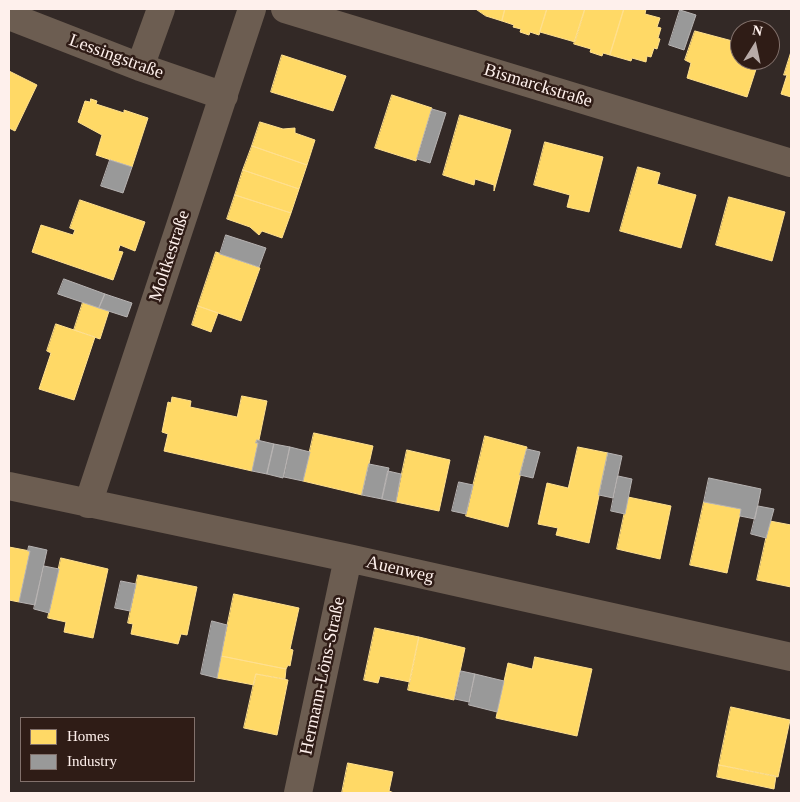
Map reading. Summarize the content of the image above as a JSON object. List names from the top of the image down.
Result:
{
  "streets": {
    "street": [
      "Lessingstraße",
      "Bismarckstraße",
      "Moltkestraße",
      "Auenweg",
      "Hermann-Löns-Straße"
    ]
  },
  "crossings": [
    ["Lessingstraße", "Moltkestraße"],
    ["Moltkestraße", "Auenweg"],
    ["Auenweg", "Hermann-Löns-Straße"]
  ],
  "legend": ["Homes", "Industry"],
  "north": "top"
}
